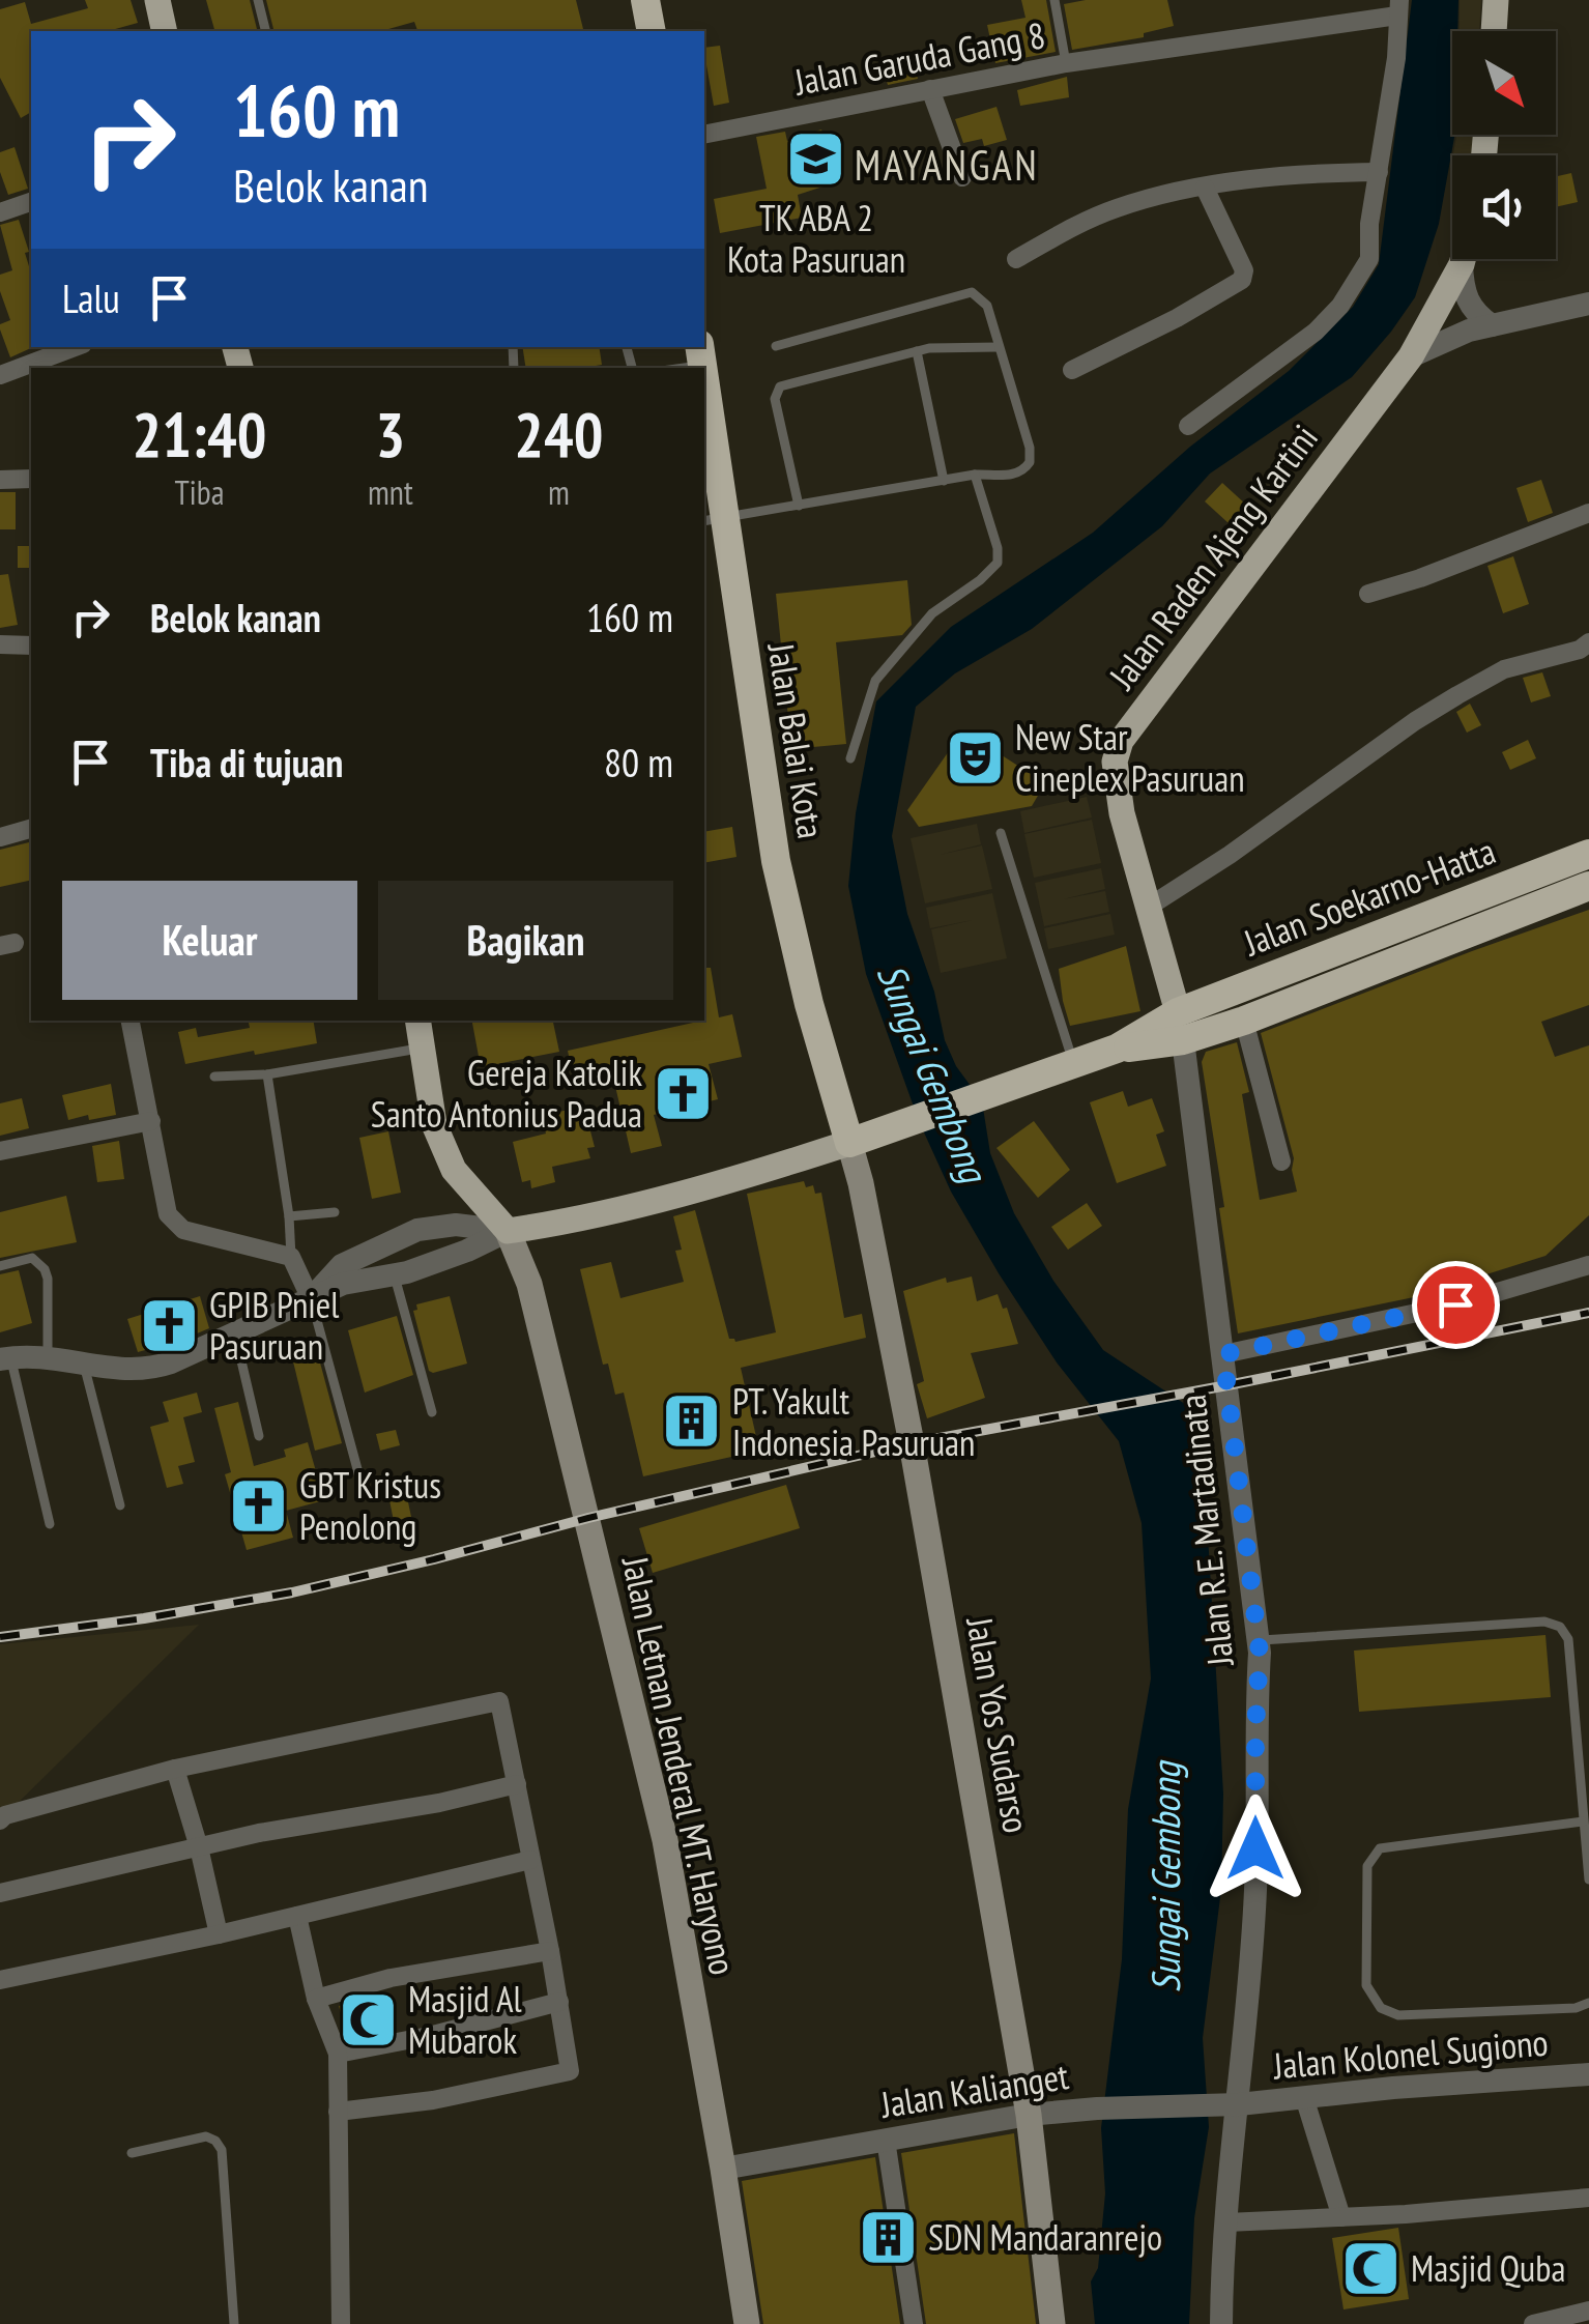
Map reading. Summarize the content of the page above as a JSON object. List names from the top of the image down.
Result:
{
  "streets": {
    "highway": ["Jalan Balai Kota", "Jalan Soekarno-Hatta"],
    "main road": ["Jalan Raden Ajeng Kartini", "Jalan Yos Sudarso", "Jalan Letnan Jenderal MT. Haryono"],
    "street": [
      "Jalan Garuda Gang 8",
      "Jalan R.E. Martadinata",
      "Jalan Kolonel Sugiono",
      "Jalan Kalianget"
    ]
  },
  "crossings": [
    ["Jalan Raden Ajeng Kartini", "Jalan Soekarno-Hatta"],
    ["Jalan Raden Ajeng Kartini", "Jalan R.E. Martadinata"],
    ["Jalan Balai Kota", "Jalan Yos Sudarso"],
    ["Jalan Soekarno-Hatta", "Jalan R.E. Martadinata"],
    ["Jalan R.E. Martadinata", "Jalan Kolonel Sugiono"],
    ["Jalan R.E. Martadinata", "Jalan Kalianget"],
    ["Jalan Yos Sudarso", "Jalan Kalianget"],
    ["Jalan Letnan Jenderal MT. Haryono", "Jalan Kalianget"],
    ["Jalan Kolonel Sugiono", "Jalan Kalianget"]
  ],
  "districts": ["MAYANGAN"],
  "water": ["Sungai Gembong"],
  "places": {
    "school or university": ["TK ABA 2 Kota Pasuruan"],
    "theatre": ["New Star Cineplex Pasuruan"],
    "church": ["Gereja Katolik Santo Antonius Padua", "GPIB Pniel Pasuruan", "GBT Kristus Penolong"],
    "building": ["PT. Yakult Indonesia Pasuruan", "SDN Mandaranrejo"],
    "mosque": ["Masjid Al Mubarok", "Masjid Quba"]
  },
  "north": "bottom right",
  "page": {
    "turn": ["160 m", "Belok kanan"],
    "then": "Lalu",
    "eta": [
      "21:40",
      "Tiba",
      "3",
      "mnt",
      "240",
      "m"
    ],
    "list": [
      {
        "name": "Belok kanan",
        "value": "160 m"
      },
      {
        "name": "Tiba di tujuan",
        "value": "80 m"
      }
    ],
    "buttons": ["Keluar", "Bagikan"]
  }
}
